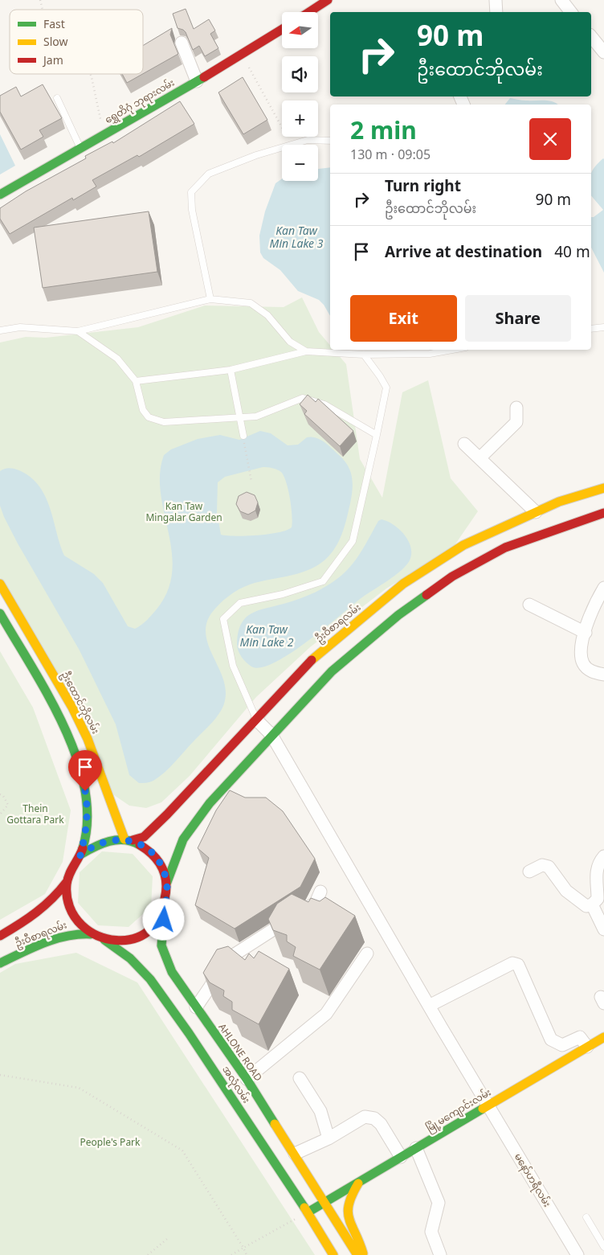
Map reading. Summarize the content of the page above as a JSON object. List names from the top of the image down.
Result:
{
  "streets": {
    "main road": [
      "ရွှေတိဂုံ ဘုရားလမ်း",
      "ဦးဝီစာရလမ်း",
      "ဦးထောင်ဘိုလမ်း",
      "AHLONE ROAD",
      "အလုံလမ်း",
      "မြို့မကျောင်းလမ်း"
    ],
    "street": ["မနော်ဟရီလမ်း"]
  },
  "crossings": [
    ["ဦးဝီစာရလမ်း", "ဦးထောင်ဘိုလမ်း"],
    ["ဦးဝီစာရလမ်း", "AHLONE ROAD"],
    ["ဦးဝီစာရလမ်း", "အလုံလမ်း"],
    ["ဦးဝီစာရလမ်း", "မနော်ဟရီလမ်း"],
    ["ဦးထောင်ဘိုလမ်း", "AHLONE ROAD"],
    ["ဦးထောင်ဘိုလမ်း", "အလုံလမ်း"],
    ["AHLONE ROAD", "အလုံလမ်း"],
    ["AHLONE ROAD", "မြို့မကျောင်းလမ်း"],
    ["အလုံလမ်း", "မြို့မကျောင်းလမ်း"],
    ["မြို့မကျောင်းလမ်း", "မနော်ဟရီလမ်း"]
  ],
  "water": ["Kan Taw Min Lake 3", "Kan Taw Min Lake 2"],
  "parks": ["Kan Taw Mingalar Garden", "Thein Gottara Park", "People's Park"],
  "legend": ["Fast", "Slow", "Jam"],
  "north": "left",
  "page": {
    "map_buttons": ["+", "−"],
    "turn": ["90 m", "ဦးထောင်ဘိုလမ်း"],
    "heading": ["2 min", "130 m · 09:05"],
    "list": [
      {
        "name": "Turn right",
        "note": "ဦးထောင်ဘိုလမ်း",
        "value": "90 m"
      },
      {
        "name": "Arrive at destination",
        "value": "40 m"
      }
    ],
    "buttons": ["Exit", "Share"]
  }
}
